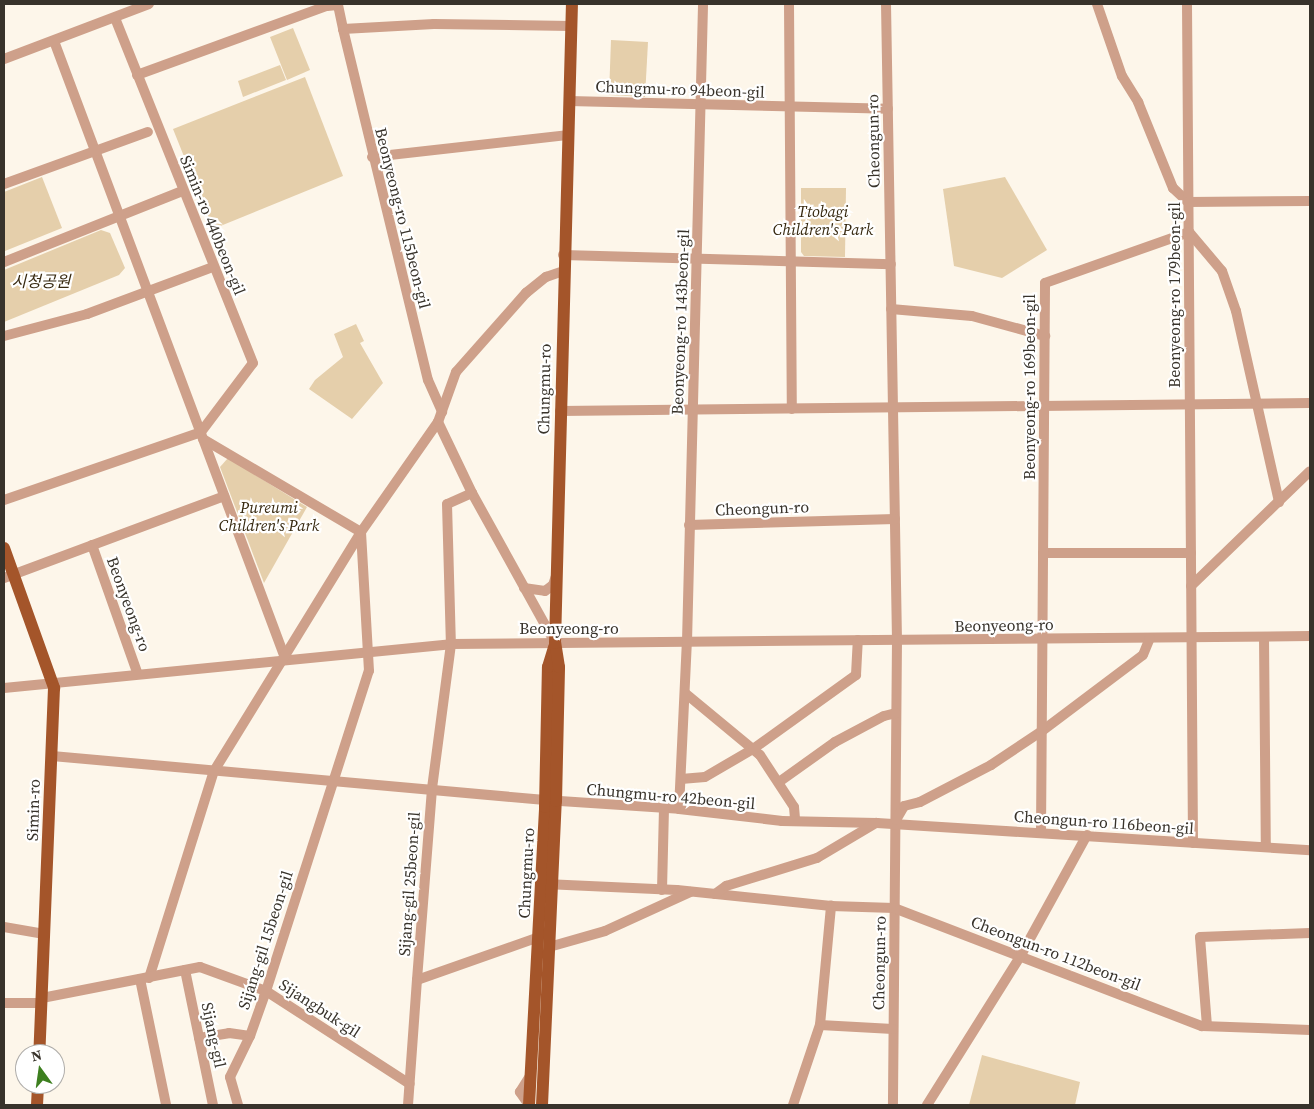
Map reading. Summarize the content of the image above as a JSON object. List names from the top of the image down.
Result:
{
  "streets": {
    "main road": ["Chungmu-ro", "Simin-ro"],
    "street": [
      "Chungmu-ro 94beon-gil",
      "Cheongun-ro",
      "Beonyeong-ro 115beon-gil",
      "Simin-ro 440beon-gil",
      "Beonyeong-ro 179beon-gil",
      "Beonyeong-ro 143beon-gil",
      "Beonyeong-ro 169beon-gil",
      "Beonyeong-ro",
      "Chungmu-ro 42beon-gil",
      "Cheongun-ro 116beon-gil",
      "Sijang-gil 25beon-gil",
      "Sijang-gil 15beon-gil",
      "Cheongun-ro 112beon-gil",
      "Sijangbuk-gil",
      "Sijang-gil"
    ]
  },
  "crossings": [
    ["Chungmu-ro 94beon-gil", "Cheongun-ro"],
    ["Chungmu-ro 94beon-gil", "Beonyeong-ro 143beon-gil"],
    ["Chungmu-ro 94beon-gil", "Chungmu-ro"],
    ["Cheongun-ro", "Beonyeong-ro 143beon-gil"],
    ["Cheongun-ro", "Beonyeong-ro"],
    ["Cheongun-ro", "Chungmu-ro 42beon-gil"],
    ["Cheongun-ro", "Cheongun-ro 116beon-gil"],
    ["Cheongun-ro", "Cheongun-ro 112beon-gil"],
    ["Beonyeong-ro 179beon-gil", "Beonyeong-ro 169beon-gil"],
    ["Beonyeong-ro 179beon-gil", "Beonyeong-ro"],
    ["Beonyeong-ro 179beon-gil", "Cheongun-ro 116beon-gil"],
    ["Beonyeong-ro 143beon-gil", "Beonyeong-ro"],
    ["Beonyeong-ro 169beon-gil", "Beonyeong-ro"],
    ["Beonyeong-ro 169beon-gil", "Cheongun-ro 116beon-gil"],
    ["Chungmu-ro", "Beonyeong-ro"],
    ["Chungmu-ro", "Chungmu-ro 42beon-gil"],
    ["Chungmu-ro", "Sijang-gil 25beon-gil"],
    ["Chungmu-ro", "Cheongun-ro 112beon-gil"],
    ["Beonyeong-ro", "Simin-ro"],
    ["Beonyeong-ro", "Sijang-gil 25beon-gil"],
    ["Beonyeong-ro", "Sijang-gil 15beon-gil"],
    ["Chungmu-ro 42beon-gil", "Simin-ro"],
    ["Chungmu-ro 42beon-gil", "Cheongun-ro 116beon-gil"],
    ["Chungmu-ro 42beon-gil", "Sijang-gil 25beon-gil"],
    ["Chungmu-ro 42beon-gil", "Sijang-gil 15beon-gil"],
    ["Simin-ro", "Sijangbuk-gil"],
    ["Sijang-gil 25beon-gil", "Sijangbuk-gil"],
    ["Sijang-gil 15beon-gil", "Sijangbuk-gil"],
    ["Sijangbuk-gil", "Sijang-gil"]
  ],
  "parks": ["Ttobagi Children's Park", "시청공원", "Pureumi Children's Park"],
  "north": "top"
}
